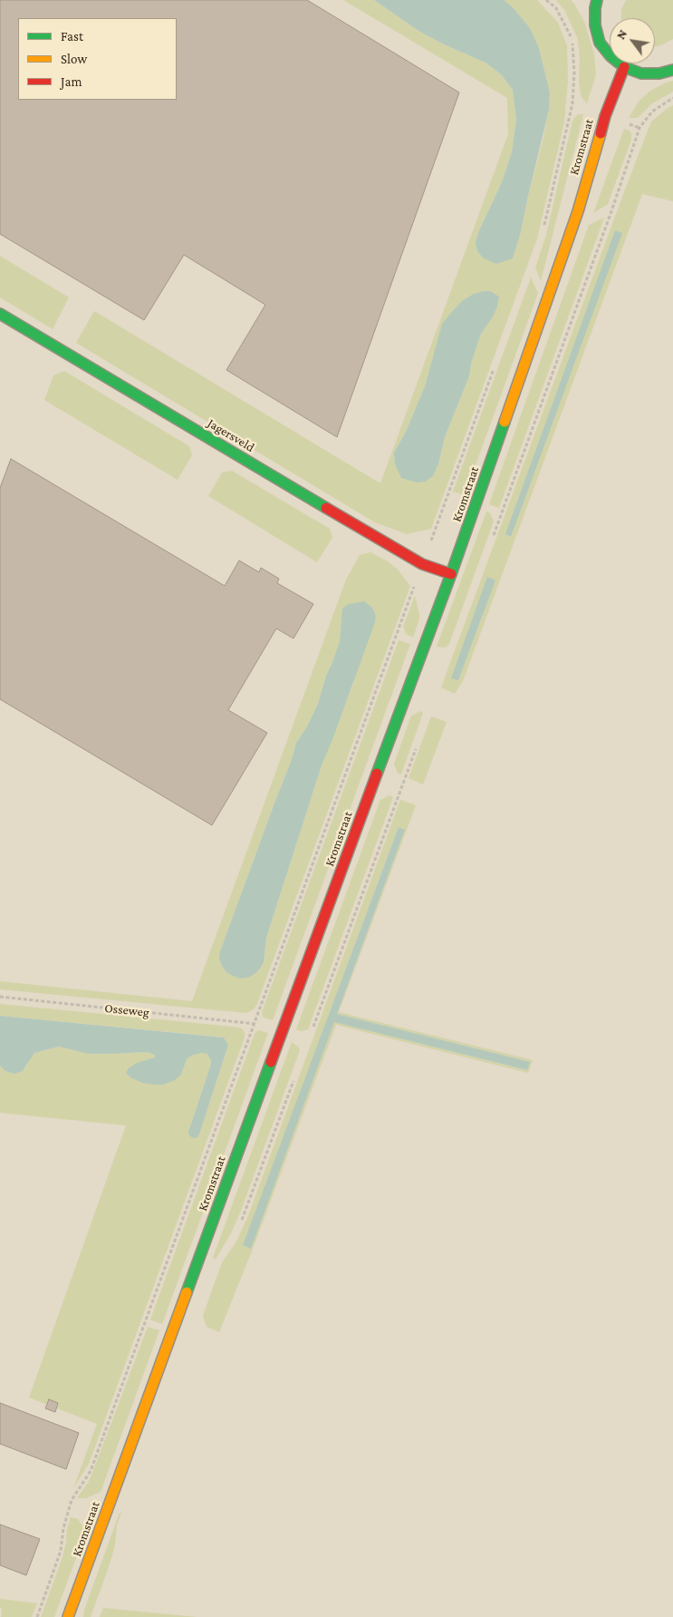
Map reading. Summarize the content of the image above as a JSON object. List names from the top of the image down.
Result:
{
  "streets": {
    "street": ["Kromstraat", "Jagersveld"],
    "path": ["Osseweg"]
  },
  "crossings": [
    ["Kromstraat", "Jagersveld"],
    ["Kromstraat", "Osseweg"]
  ],
  "legend": ["Fast", "Slow", "Jam"],
  "north": "top left"
}
